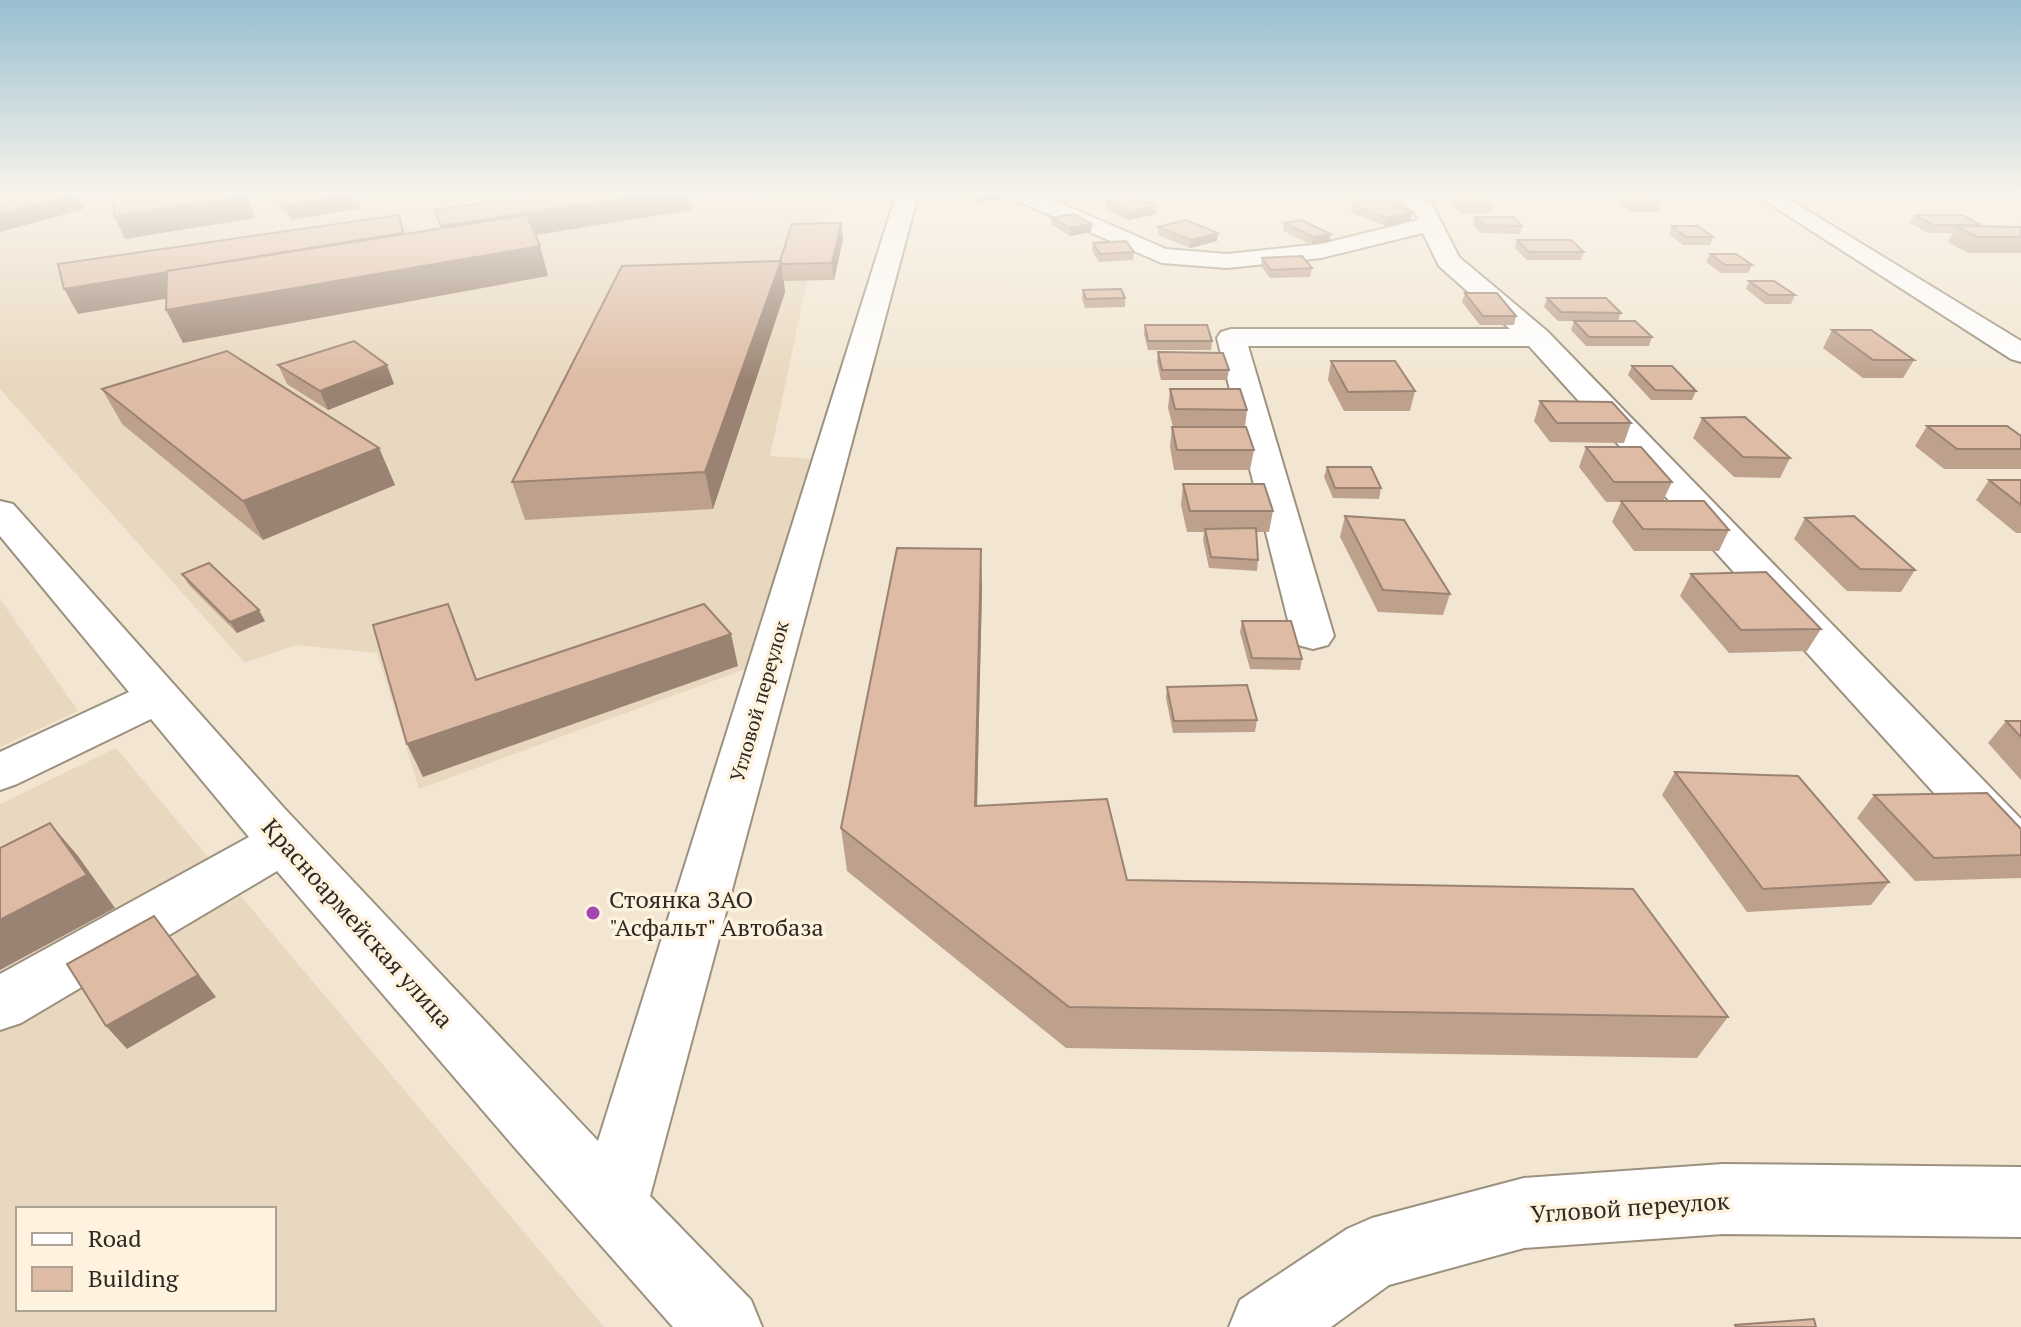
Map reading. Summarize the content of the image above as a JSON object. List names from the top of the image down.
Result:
{
  "streets": {
    "street": ["Угловой переулок", "Красноармейская улица"]
  },
  "crossings": [
    ["Угловой переулок", "Красноармейская улица"]
  ],
  "places": ["Стоянка ЗАО \"Асфальт\" Автобаза"],
  "legend": ["Road", "Building"]
}
